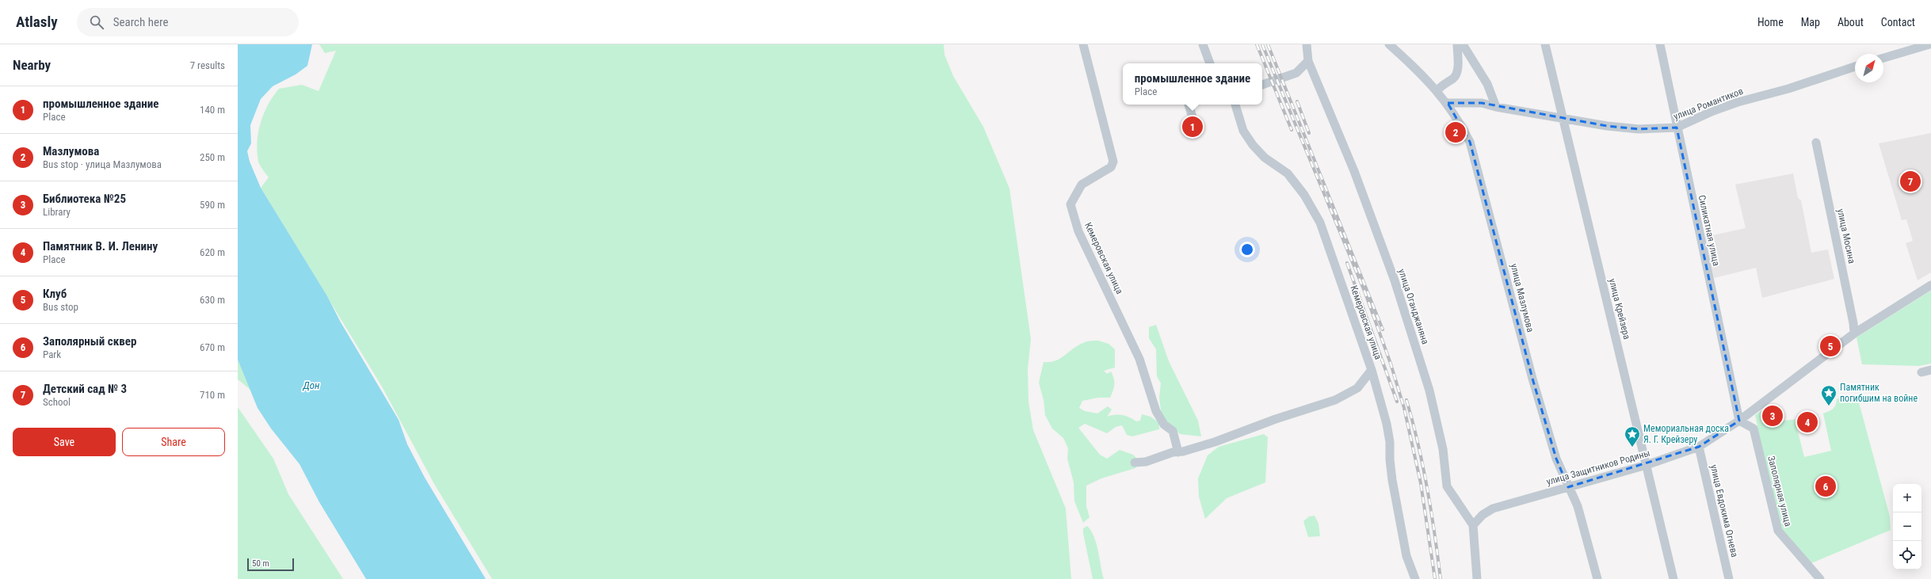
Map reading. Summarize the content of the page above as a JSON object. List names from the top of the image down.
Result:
{
  "streets": {
    "street": [
      "улица Романтиков",
      "Силикатная улица",
      "улица Мосина",
      "Кемеровская улица",
      "улица Мазлумова",
      "улица Оганджаняна",
      "улица Крейзера",
      "улица Защитников Родины",
      "Заполярная улица",
      "улица Евдокима Огнева"
    ]
  },
  "crossings": [
    ["улица Романтиков", "Силикатная улица"],
    ["улица Романтиков", "улица Мазлумова"],
    ["улица Романтиков", "улица Крейзера"],
    ["Силикатная улица", "улица Защитников Родины"],
    ["Силикатная улица", "Заполярная улица"],
    ["улица Мосина", "улица Защитников Родины"],
    ["улица Мазлумова", "улица Защитников Родины"],
    ["улица Оганджаняна", "улица Защитников Родины"],
    ["улица Крейзера", "улица Защитников Родины"],
    ["улица Защитников Родины", "Заполярная улица"],
    ["улица Защитников Родины", "улица Евдокима Огнева"]
  ],
  "water": ["Дон"],
  "places": {
    "place": ["Памятник погибшим на войне", "Мемориальная доска Я. Г. Крейзеру"]
  },
  "scale_bar": "50 m",
  "north": "top right",
  "page": {
    "header": "Atlasly",
    "search": "Search here",
    "nav": [
      "Home",
      "Map",
      "About",
      "Contact"
    ],
    "heading": ["Nearby", "7 results"],
    "popup": ["промышленное здание", "Place"],
    "list": [
      {
        "mark": "1",
        "name": "промышленное здание",
        "note": "Place",
        "value": "140 m"
      },
      {
        "mark": "2",
        "name": "Мазлумова",
        "note": "Bus stop · улица Мазлумова",
        "value": "250 m"
      },
      {
        "mark": "3",
        "name": "Библиотека №25",
        "note": "Library",
        "value": "590 m"
      },
      {
        "mark": "4",
        "name": "Памятник В. И. Ленину",
        "note": "Place",
        "value": "620 m"
      },
      {
        "mark": "5",
        "name": "Клуб",
        "note": "Bus stop",
        "value": "630 m"
      },
      {
        "mark": "6",
        "name": "Заполярный сквер",
        "note": "Park",
        "value": "670 m"
      },
      {
        "mark": "7",
        "name": "Детский сад № 3",
        "note": "School",
        "value": "710 m"
      }
    ],
    "pins": [
      "1",
      "2",
      "7",
      "5",
      "3",
      "4",
      "6"
    ],
    "buttons": ["Save", "Share"],
    "map_buttons": ["+", "−"],
    "scale": "50 m"
  }
}
